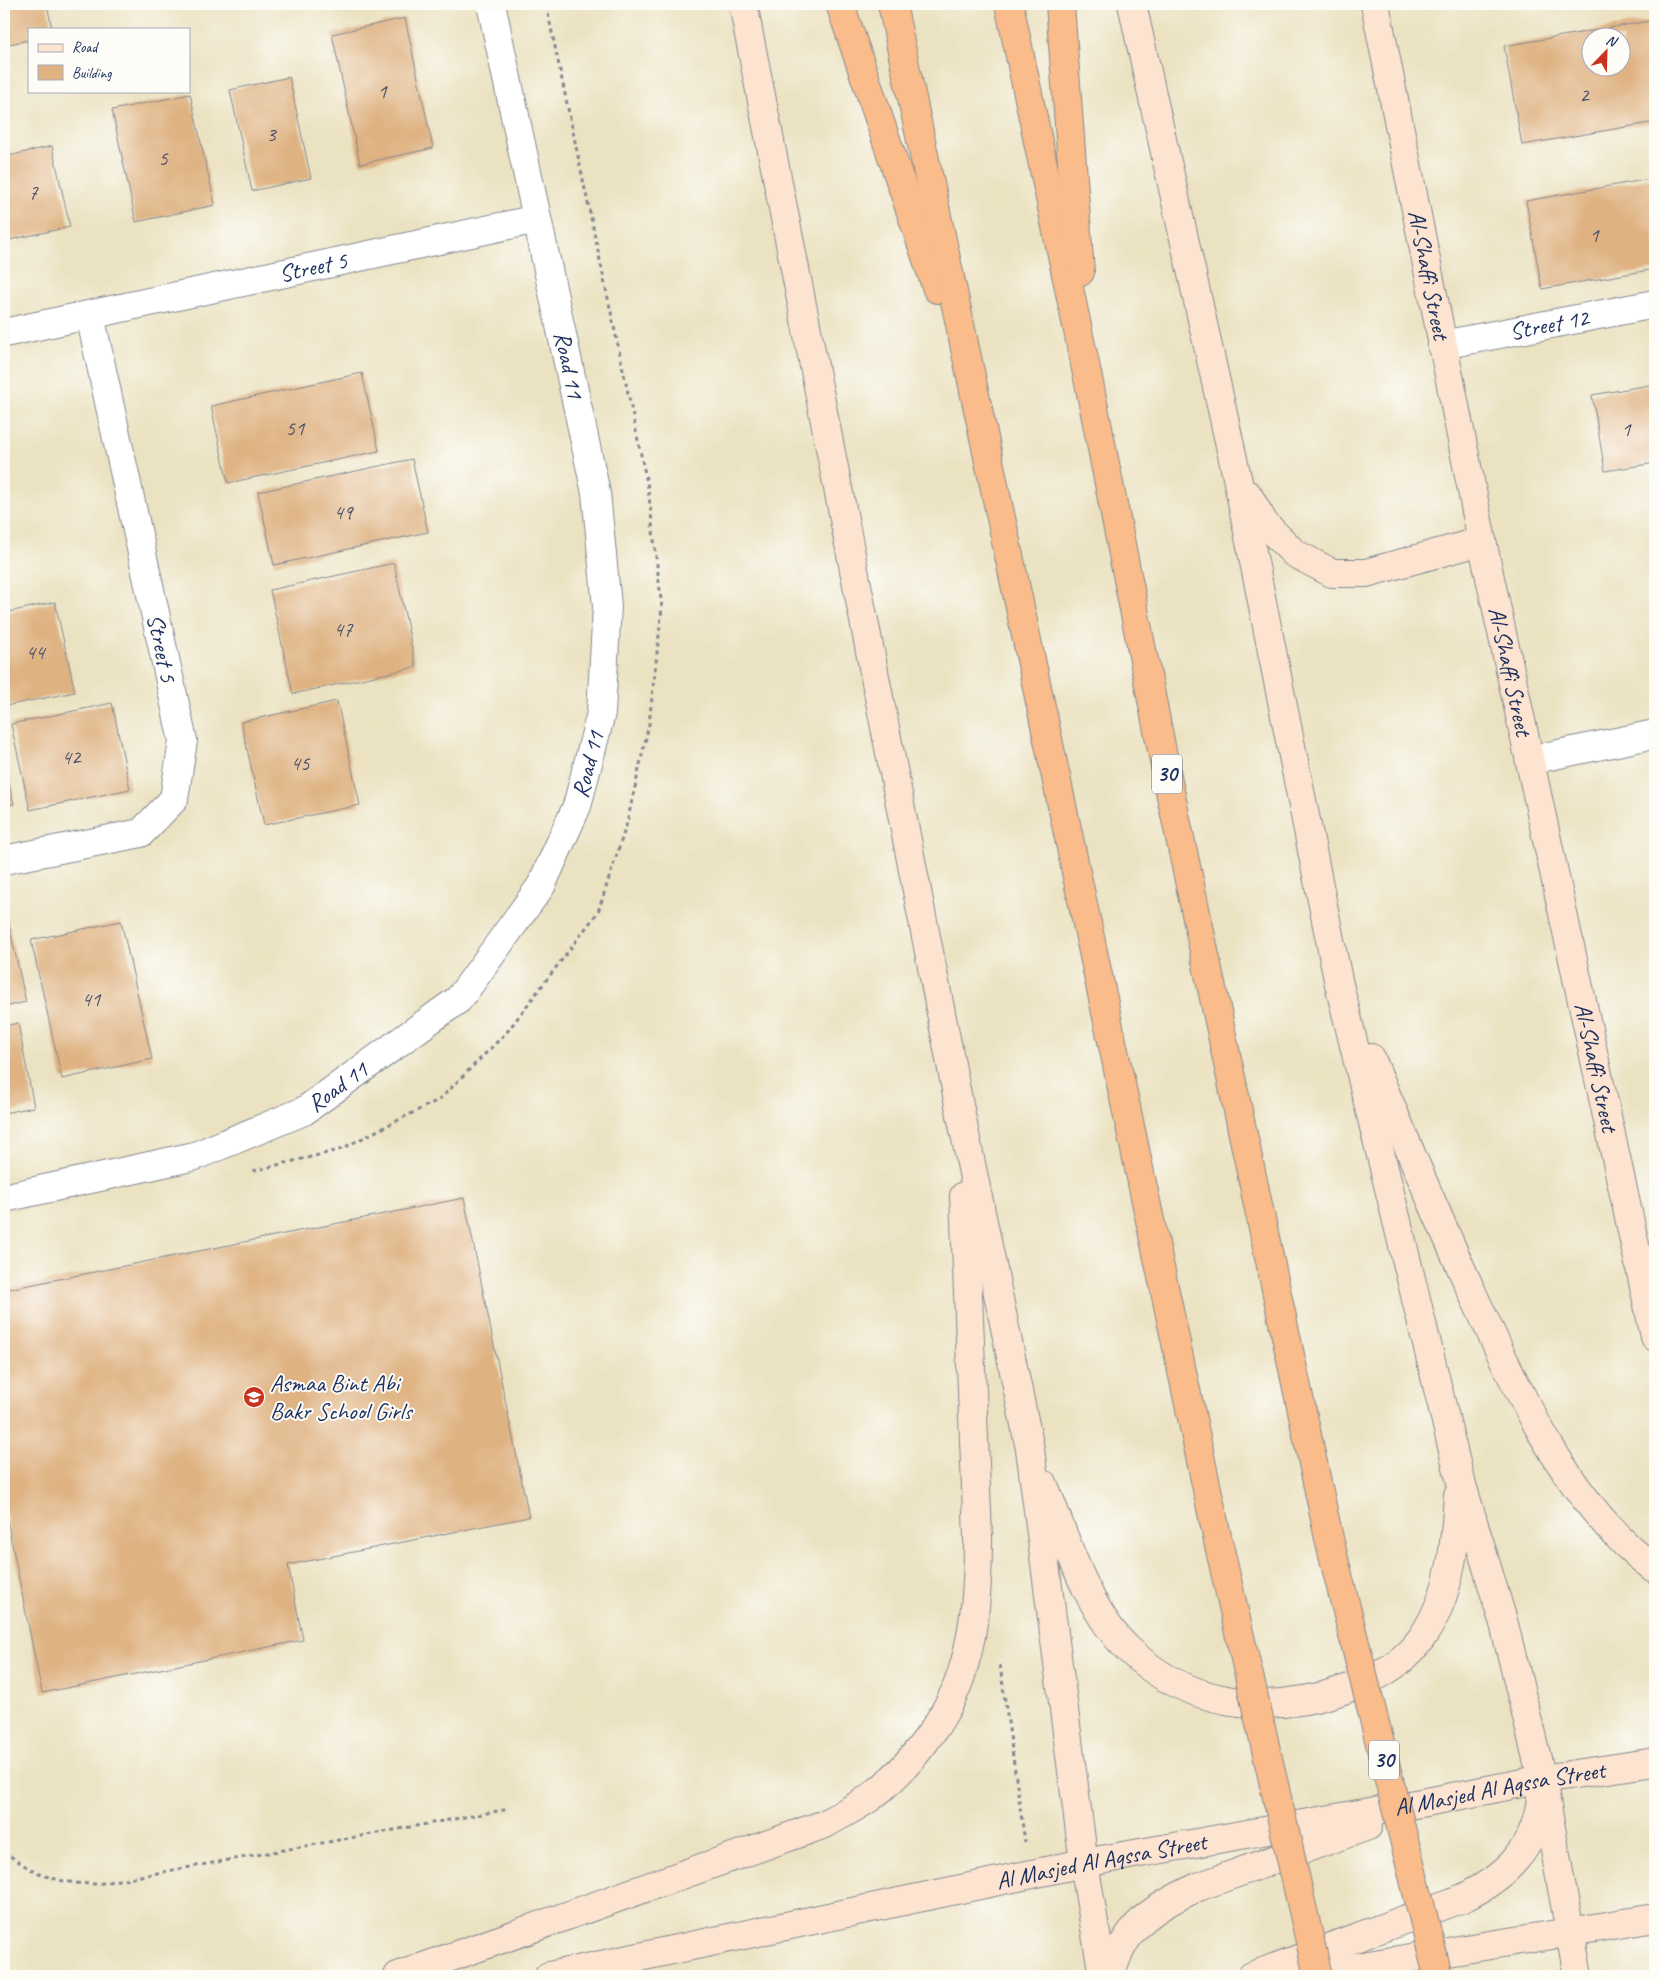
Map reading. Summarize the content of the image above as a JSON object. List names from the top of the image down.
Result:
{
  "streets": {
    "highway": ["30"],
    "main road": ["Al-Shaffi Street", "Al Masjed Al Aqssa Street"],
    "street": ["Street 5", "Street 12", "Road 11"]
  },
  "crossings": [
    ["Street 5", "Road 11"],
    ["Al-Shaffi Street", "Street 12"]
  ],
  "places": {
    "school or university": ["Asmaa Bint Abi Bakr School Girls"]
  },
  "house_numbers": [
    "1",
    "2",
    "3",
    "5",
    "7",
    "1",
    "51",
    "1",
    "49",
    "47",
    "44",
    "42",
    "45",
    "41"
  ],
  "legend": ["Road", "Building"],
  "north": "top right"
}
